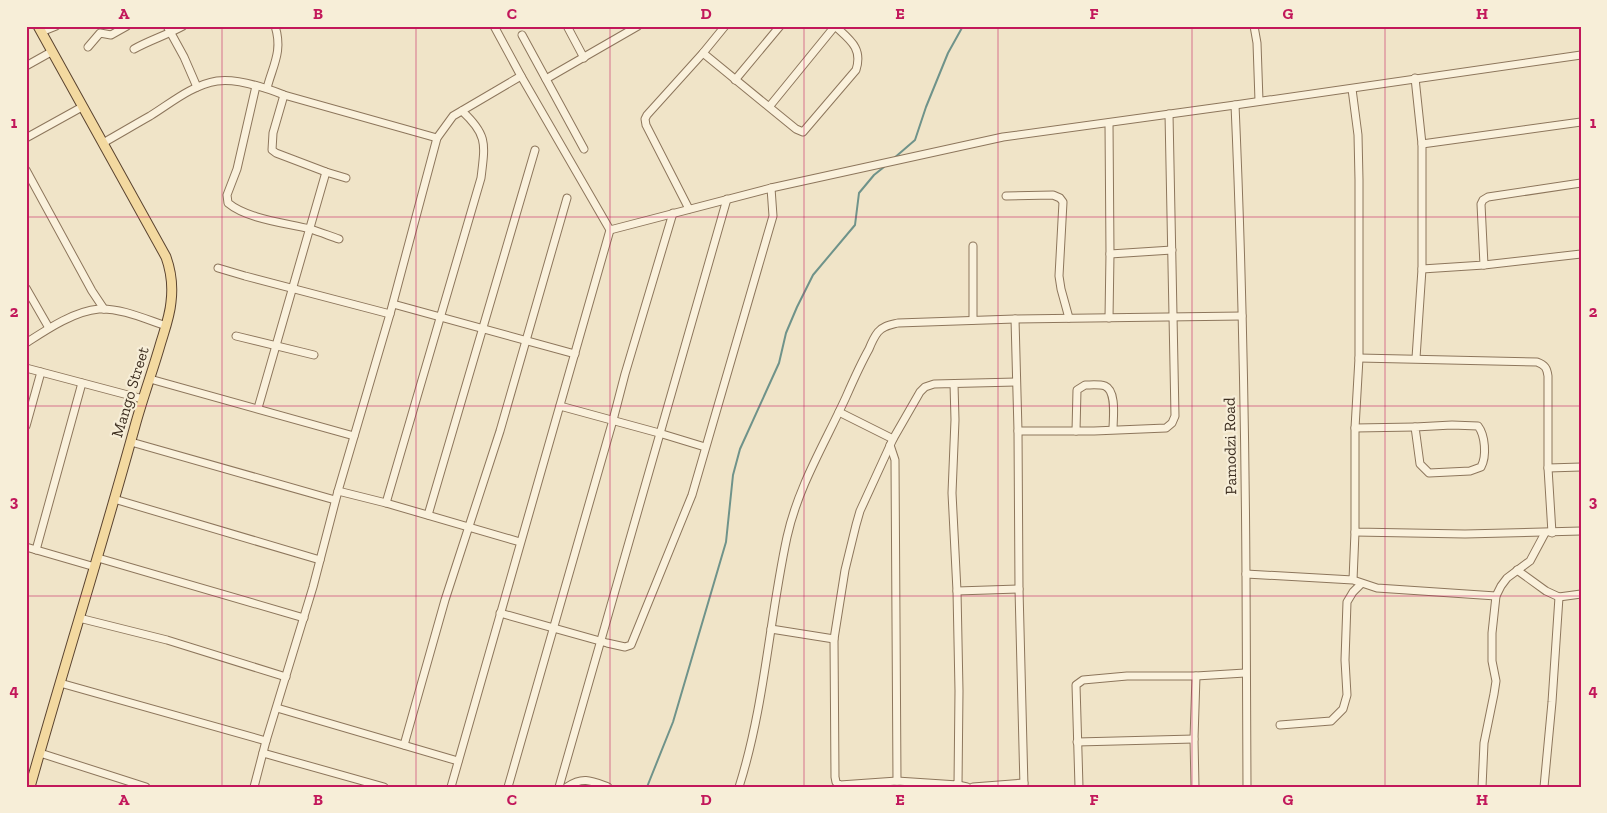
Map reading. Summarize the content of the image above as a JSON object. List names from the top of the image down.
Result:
{
  "streets": {
    "main road": ["Mango Street"],
    "street": ["Pamodzi Road"]
  },
  "grid": {
    "columns": [
      "A",
      "B",
      "C",
      "D",
      "E",
      "F",
      "G",
      "H"
    ],
    "rows": [
      "1",
      "2",
      "3",
      "4"
    ]
  }
}
